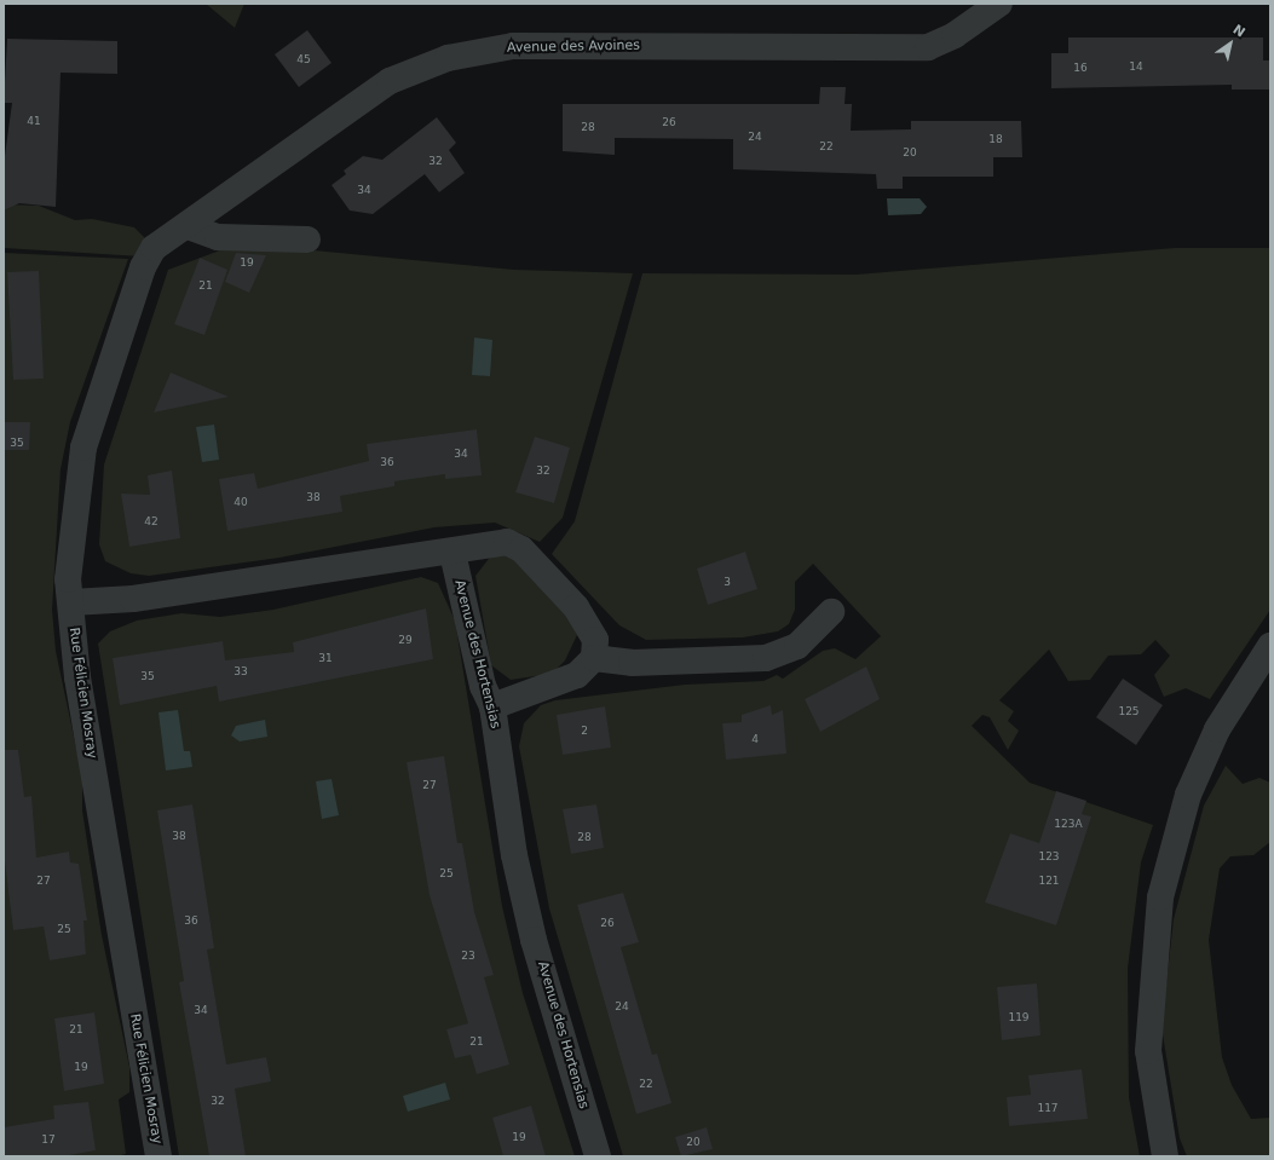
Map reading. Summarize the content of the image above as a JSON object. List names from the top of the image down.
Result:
{
  "streets": {
    "street": ["Avenue des Avoines", "Avenue des Hortensias", "Rue Félicien Mosray"]
  },
  "crossings": [
    ["Avenue des Avoines", "Rue Félicien Mosray"]
  ],
  "house_numbers": [
    "45",
    "14",
    "16",
    "41",
    "26",
    "28",
    "24",
    "18",
    "22",
    "20",
    "32",
    "34",
    "19",
    "21",
    "35",
    "34",
    "36",
    "32",
    "38",
    "40",
    "42",
    "3",
    "29",
    "31",
    "33",
    "35",
    "125",
    "2",
    "4",
    "27",
    "123A",
    "38",
    "28",
    "123",
    "25",
    "27",
    "121",
    "36",
    "26",
    "25",
    "23",
    "24",
    "34",
    "119",
    "21",
    "21",
    "19",
    "22",
    "32",
    "117",
    "19",
    "17",
    "20"
  ],
  "north": "top right"
}
